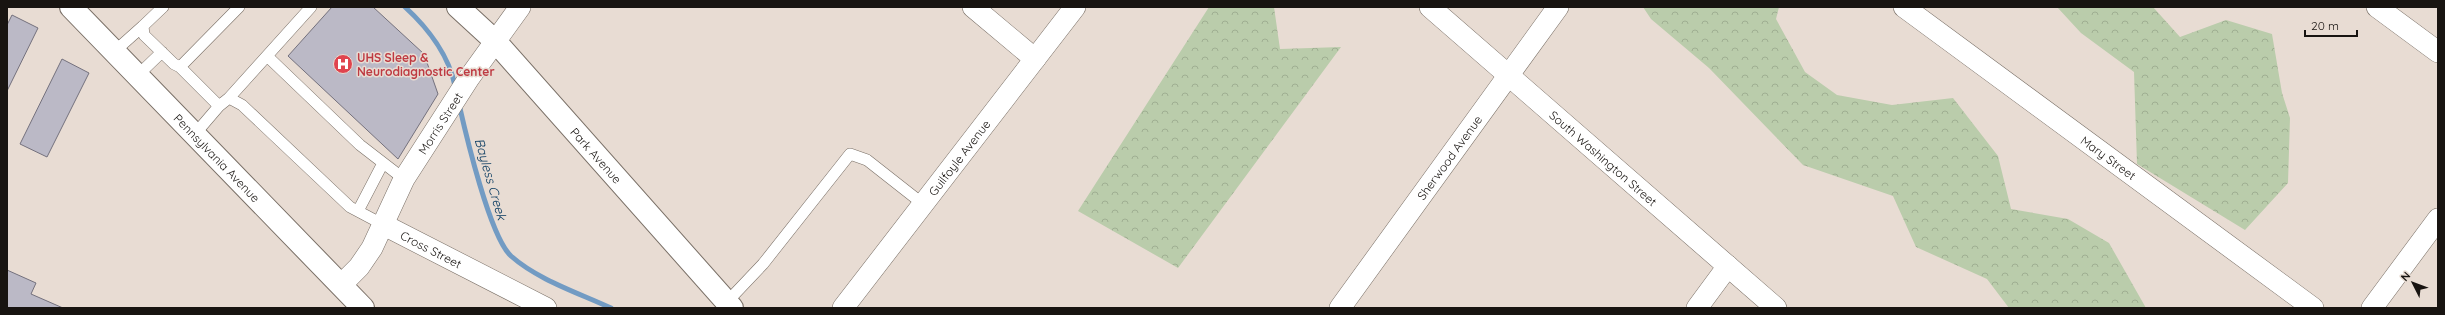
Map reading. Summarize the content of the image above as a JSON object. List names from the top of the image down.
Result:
{
  "streets": {
    "street": [
      "Morris Street",
      "Park Avenue",
      "Pennsylvania Avenue",
      "South Washington Street",
      "Guilfoyle Avenue",
      "Sherwood Avenue",
      "Mary Street",
      "Cross Street"
    ]
  },
  "crossings": [
    ["Morris Street", "Park Avenue"],
    ["Morris Street", "Cross Street"],
    ["South Washington Street", "Sherwood Avenue"]
  ],
  "water": ["Bayless Creek"],
  "places": {
    "hospital": ["UHS Sleep & Neurodiagnostic Center"]
  },
  "scale_bar": "20 m",
  "north": "top left"
}
